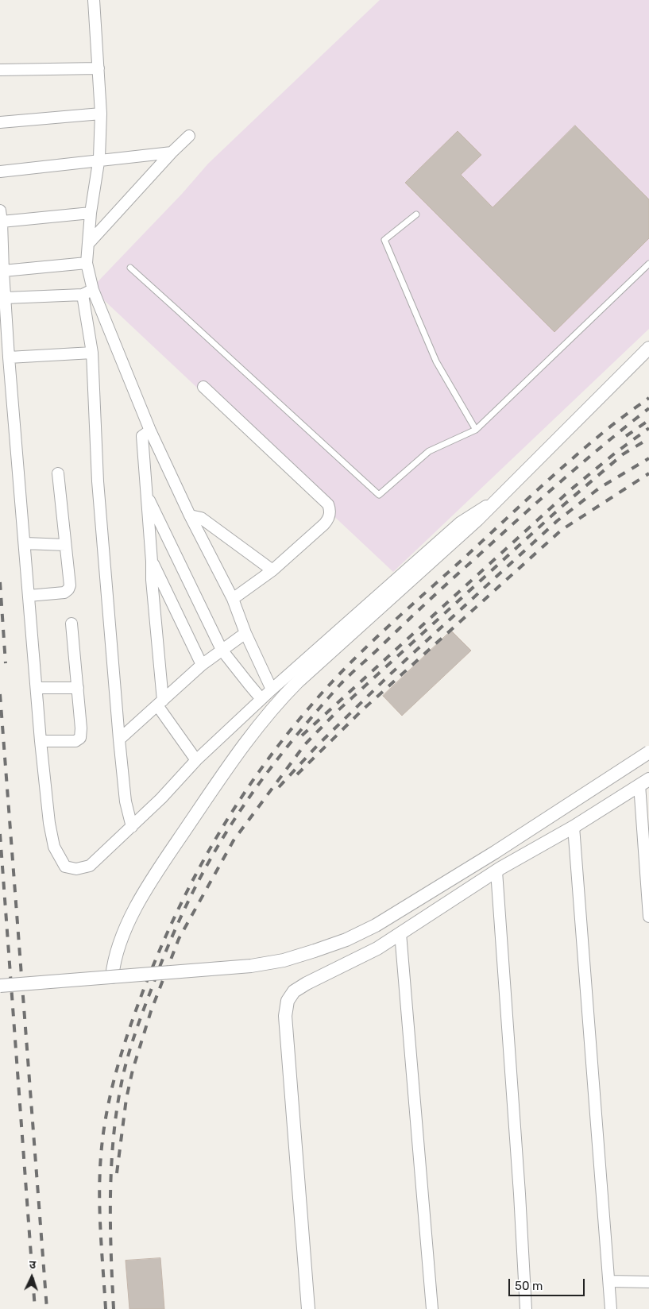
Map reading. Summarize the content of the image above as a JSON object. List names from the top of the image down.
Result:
{
  "scale_bar": "50 m",
  "north": "top"
}
